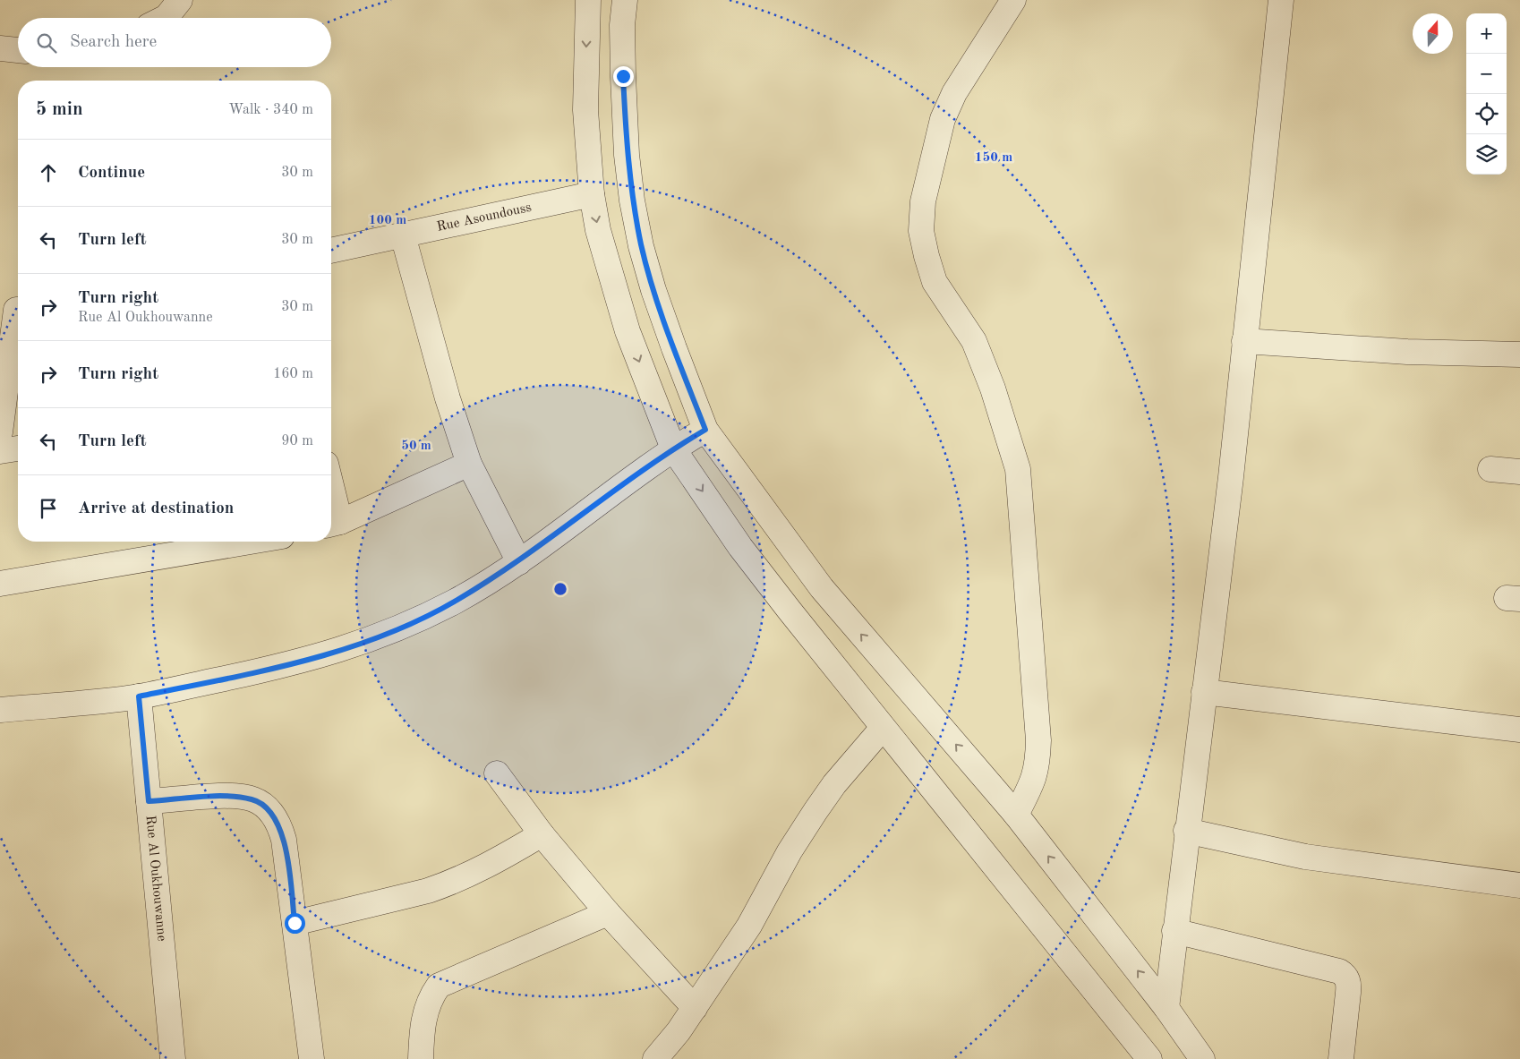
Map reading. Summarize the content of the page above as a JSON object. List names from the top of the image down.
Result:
{
  "streets": {
    "street": ["Rue Asoundouss", "Rue Al Oukhouwanne"]
  },
  "north": "top",
  "page": {
    "map_buttons": ["+", "−"],
    "search": "Search here",
    "heading": ["5 min", "Walk · 340 m"],
    "list": [
      ["Continue", "30 m"],
      ["Turn left", "30 m"],
      ["Turn right", "Rue Al Oukhouwanne", "30 m"],
      ["Turn right", "160 m"],
      ["Turn left", "90 m"],
      "Arrive at destination"
    ]
  },
  "rings": ["150 m", "100 m", "50 m"]
}
